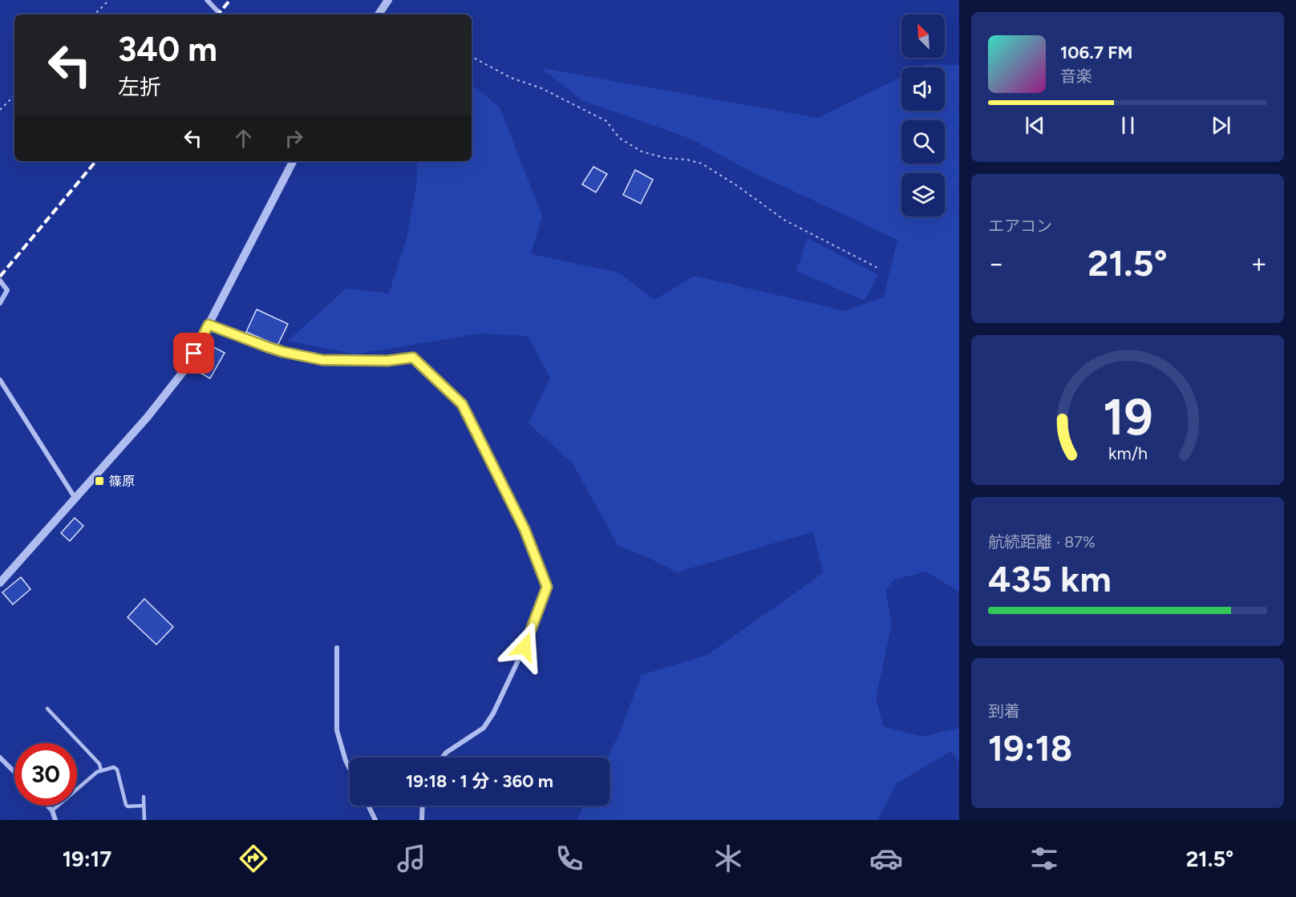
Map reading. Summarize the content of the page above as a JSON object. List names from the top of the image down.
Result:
{
  "places": {
    "transit": ["篠原"]
  },
  "north": "top left",
  "page": {
    "turn": ["340 m", "左折"],
    "song": ["106.7 FM", "音楽"],
    "tile": [
      "エアコン",
      ["航続距離 · 87%", "435 km"],
      ["到着", "19:18"]
    ],
    "heat": ["−", "21.5°", "+"],
    "limit": "30",
    "trip": "19:18 · 1 分 · 360 m",
    "tabs": ["19:17", "21.5°"],
    "gauge": ["19", "km/h"]
  }
}
